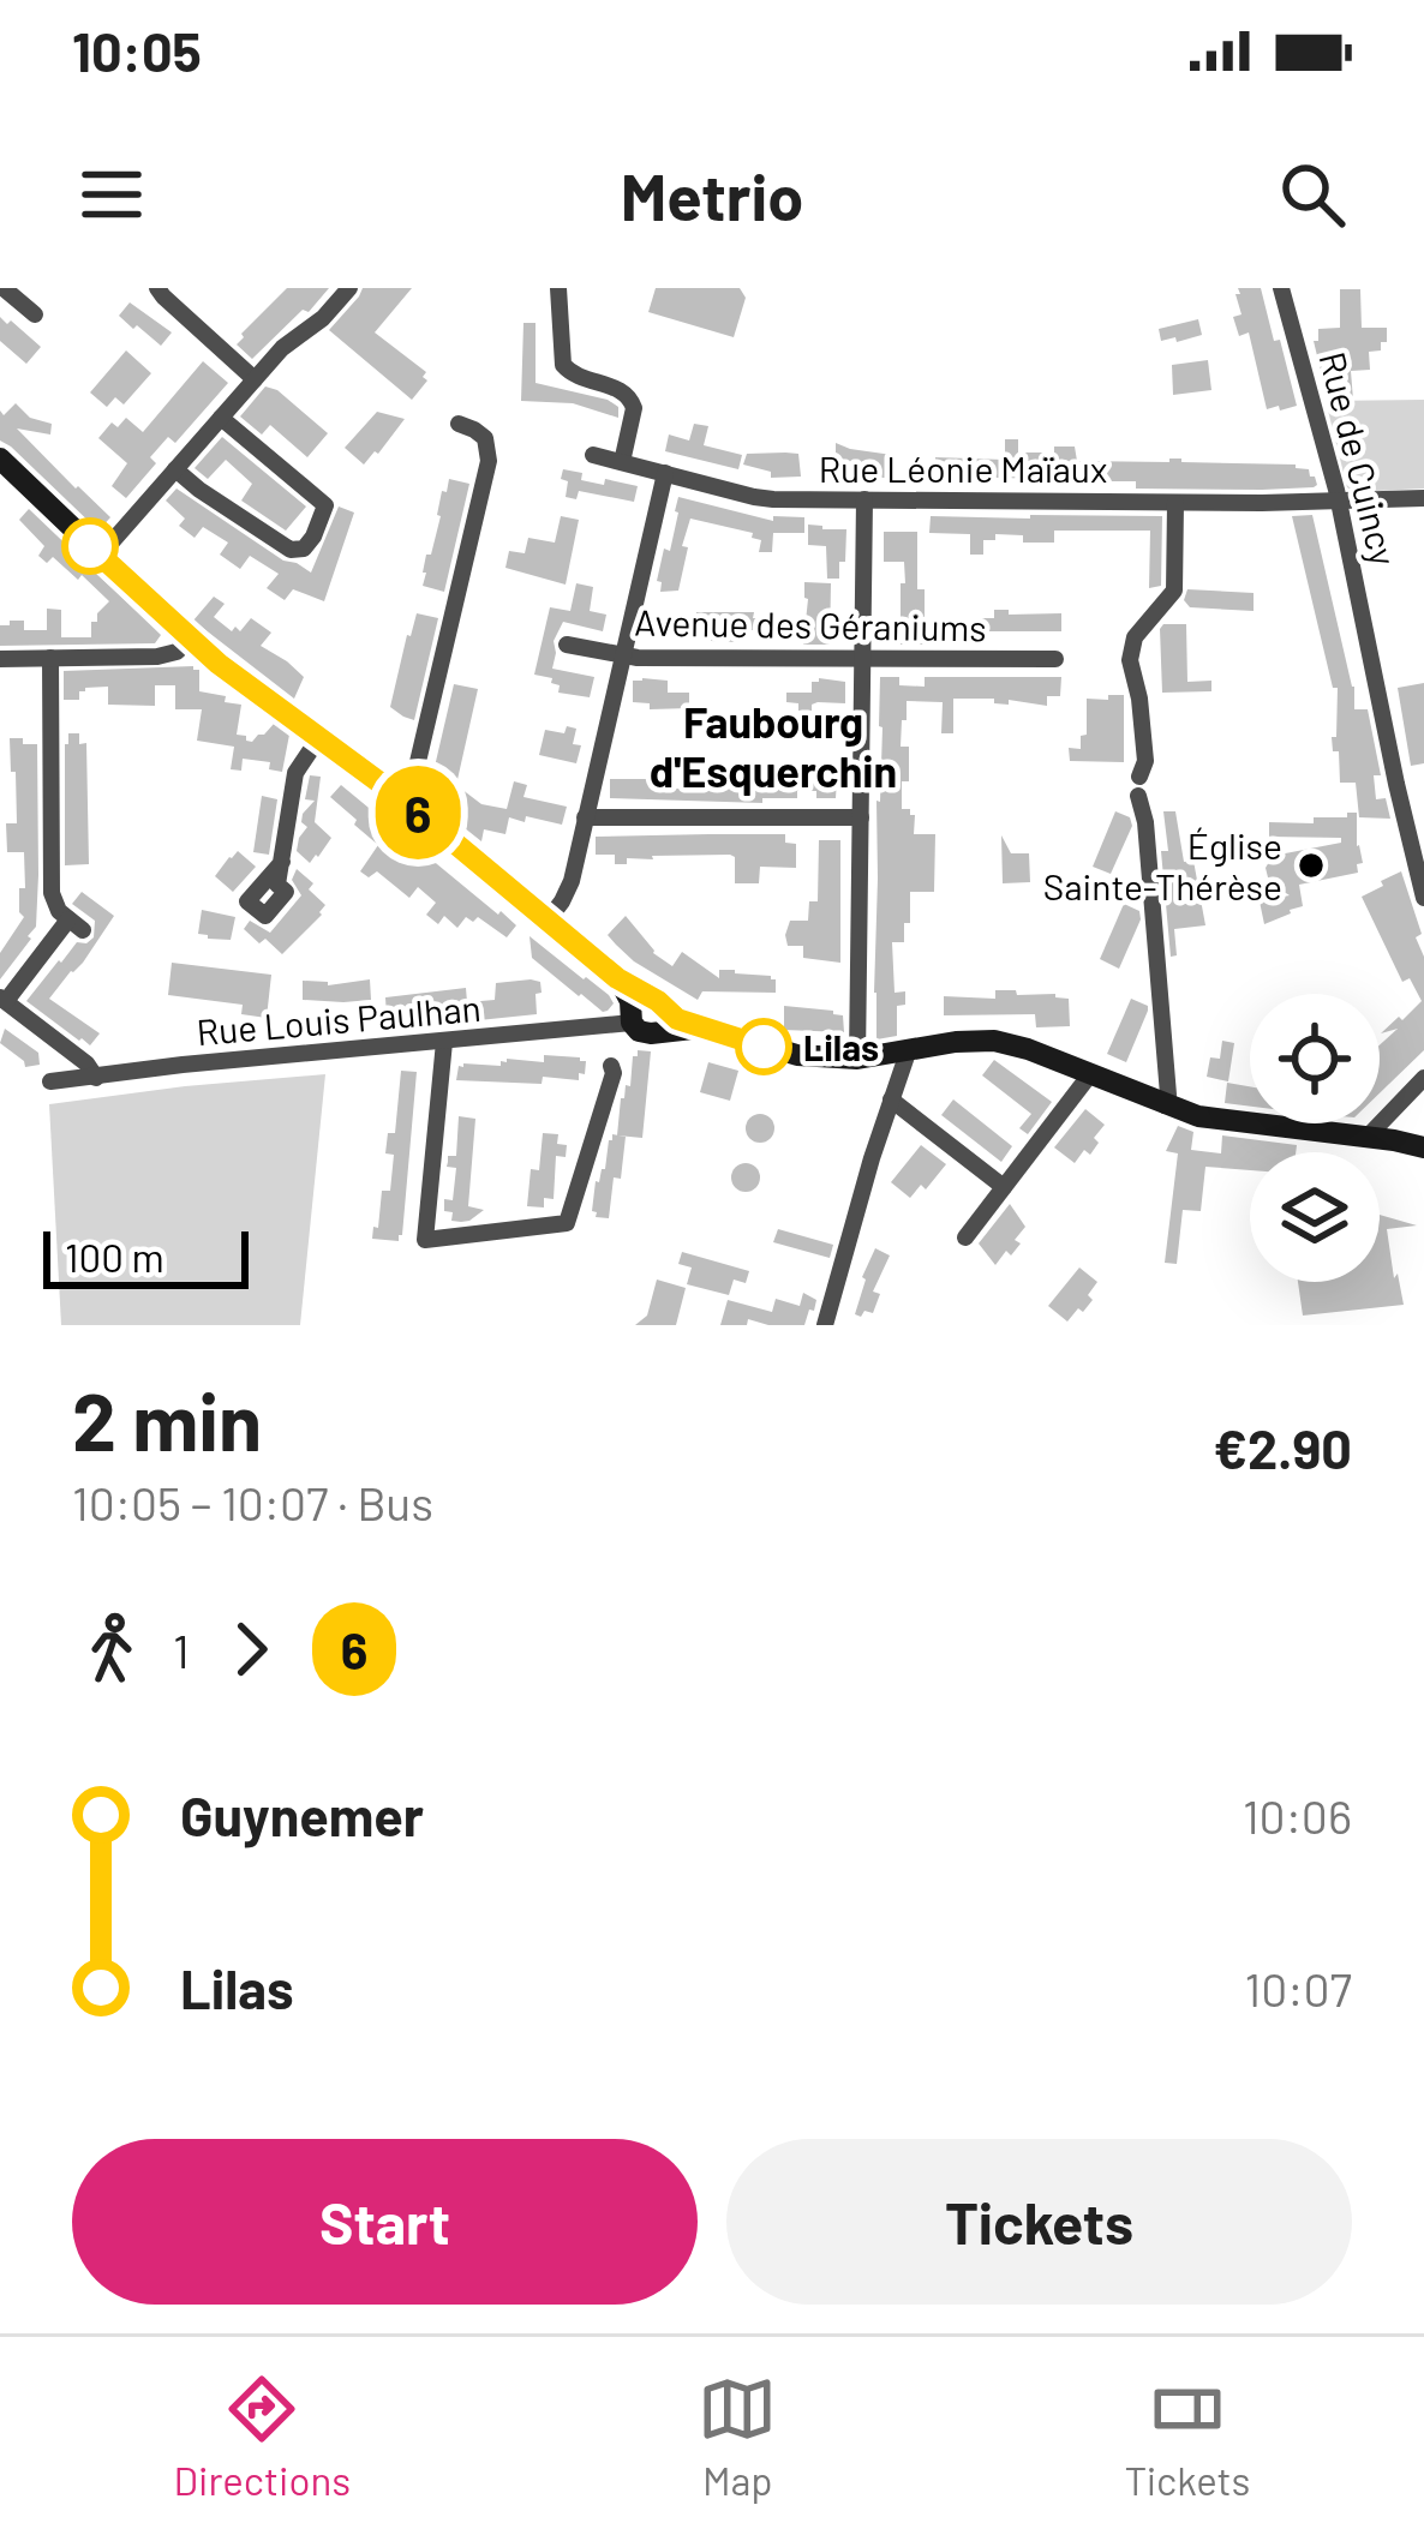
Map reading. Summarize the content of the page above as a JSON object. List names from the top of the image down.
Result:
{
  "streets": {
    "street": [
      "Rue de Cuincy",
      "Rue Léonie Maïaux",
      "Avenue des Géraniums",
      "Rue Louis Paulhan"
    ]
  },
  "crossings": [
    ["Rue de Cuincy", "Rue Léonie Maïaux"]
  ],
  "districts": ["Faubourg d'Esquerchin"],
  "places": ["Église Sainte-Thérèse", "Lilas"],
  "lines": ["bus line 6"],
  "scale_bar": "100 m",
  "page": {
    "status": "10:05",
    "header": "Metrio",
    "on_map": "6",
    "scale": "100 m",
    "heading": ["2 min", "10:05 – 10:07 · Bus", "€2.90"],
    "legs": ["1", "6"],
    "list": [
      {
        "name": "Guynemer",
        "value": "10:06"
      },
      {
        "name": "Lilas",
        "value": "10:07"
      }
    ],
    "buttons": ["Start", "Tickets"],
    "tabs": ["Directions", "Map", "Tickets"]
  }
}
